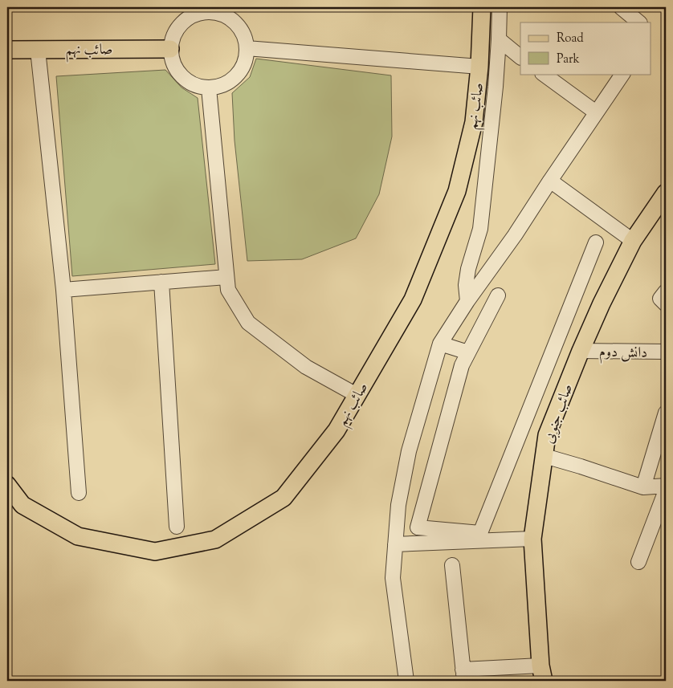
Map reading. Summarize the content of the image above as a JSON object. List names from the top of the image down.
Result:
{
  "streets": {
    "main road": ["صائب نهم", "صائب جنوبی"],
    "street": ["دانش دوم"]
  },
  "crossings": [
    ["دانش دوم", "صائب جنوبی"]
  ],
  "legend": ["Road", "Park"]
}
